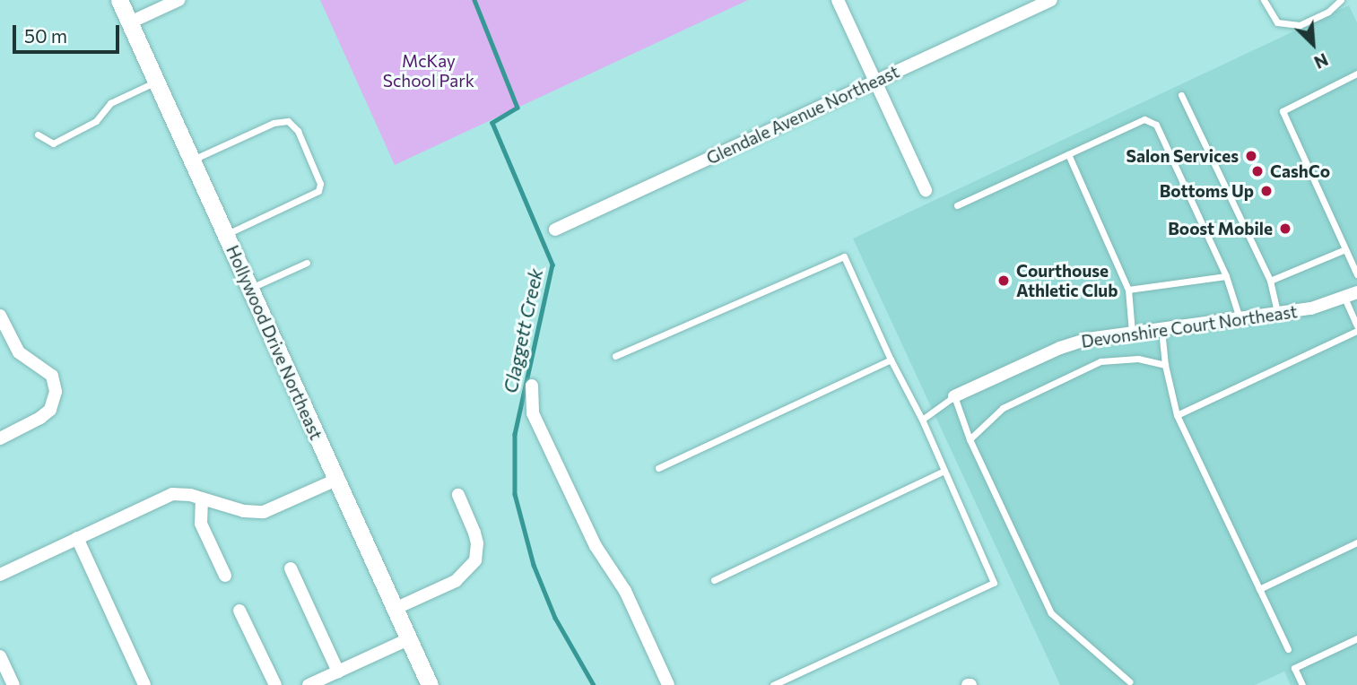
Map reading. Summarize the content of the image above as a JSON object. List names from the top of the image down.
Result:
{
  "streets": {
    "street": ["Glendale Avenue Northeast", "Devonshire Court Northeast", "Hollywood Drive Northeast"]
  },
  "water": ["Claggett Creek"],
  "parks": ["McKay School Park"],
  "places": [
    "Salon Services",
    "CashCo",
    "Bottoms Up",
    "Boost Mobile",
    "Courthouse Athletic Club"
  ],
  "scale_bar": "50 m",
  "north": "bottom right"
}
